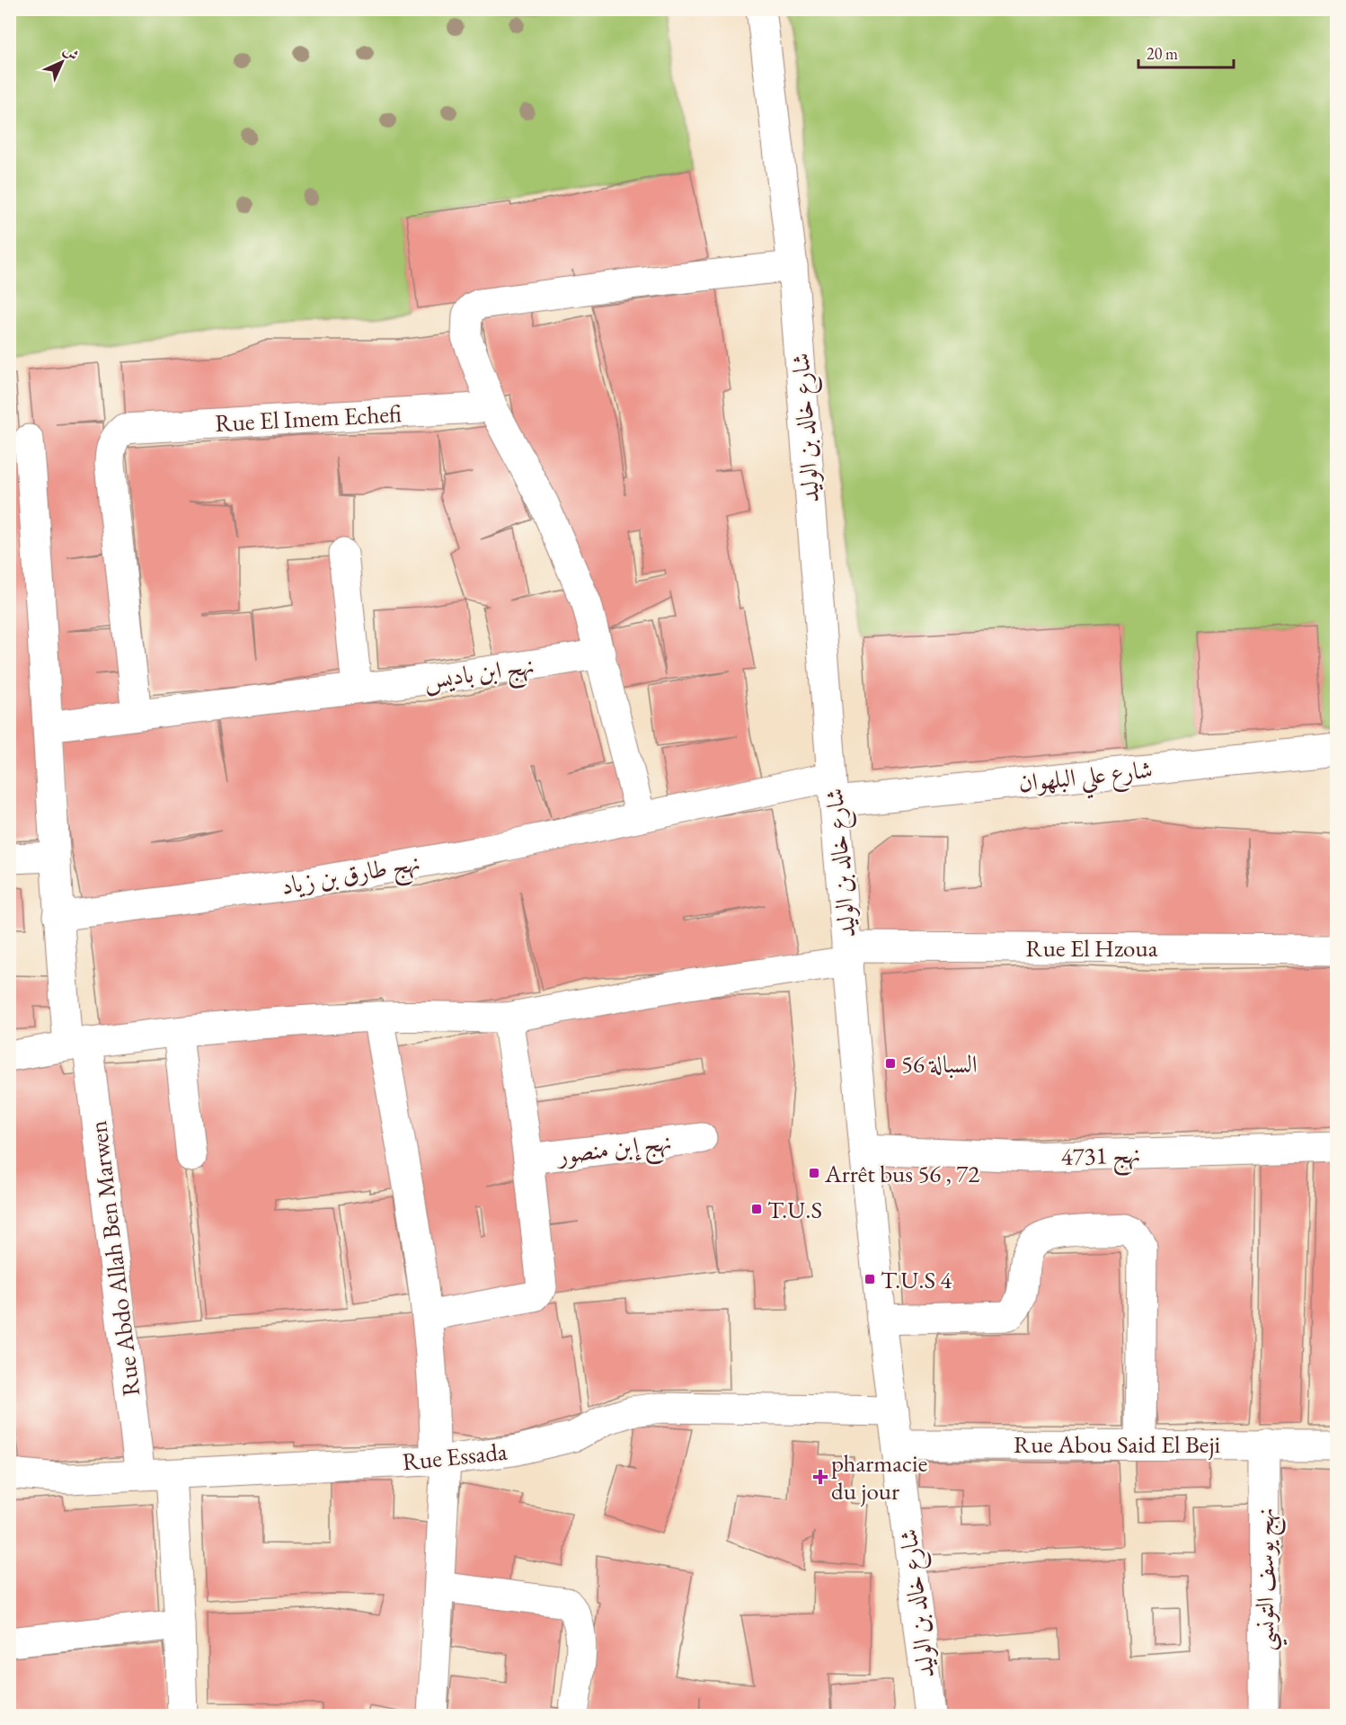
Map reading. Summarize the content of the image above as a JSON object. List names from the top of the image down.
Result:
{
  "streets": {
    "street": [
      "Rue El Imem Echefi",
      "شارع خالد بن الوليد",
      "نهج ابن باديس",
      "شارع علي البلهوان",
      "نهج طارق بن زياد",
      "Rue El Hzoua",
      "نهج إبن منصور",
      "نهج 4731",
      "Rue Abdo Allah Ben Marwen",
      "Rue Abou Said El Beji",
      "Rue Essada",
      "نهج يوسف التونسي"
    ]
  },
  "crossings": [
    ["Rue El Imem Echefi", "نهج ابن باديس"],
    ["شارع خالد بن الوليد", "شارع علي البلهوان"],
    ["شارع خالد بن الوليد", "Rue El Hzoua"],
    ["شارع خالد بن الوليد", "نهج 4731"],
    ["شارع خالد بن الوليد", "Rue Abou Said El Beji"],
    ["شارع خالد بن الوليد", "Rue Essada"],
    ["نهج ابن باديس", "Rue Abdo Allah Ben Marwen"],
    ["شارع علي البلهوان", "نهج طارق بن زياد"],
    ["نهج طارق بن زياد", "Rue Abdo Allah Ben Marwen"],
    ["Rue El Hzoua", "Rue Abdo Allah Ben Marwen"],
    ["Rue Abdo Allah Ben Marwen", "Rue Essada"],
    ["Rue Abou Said El Beji", "نهج يوسف التونسي"]
  ],
  "places": {
    "transit": [
      "السبالة 56",
      "Arrêt bus 56 , 72",
      "T.U.S",
      "T.U.S 4"
    ],
    "health": ["pharmacie du jour"]
  },
  "scale_bar": "20 m",
  "north": "top right"
}
